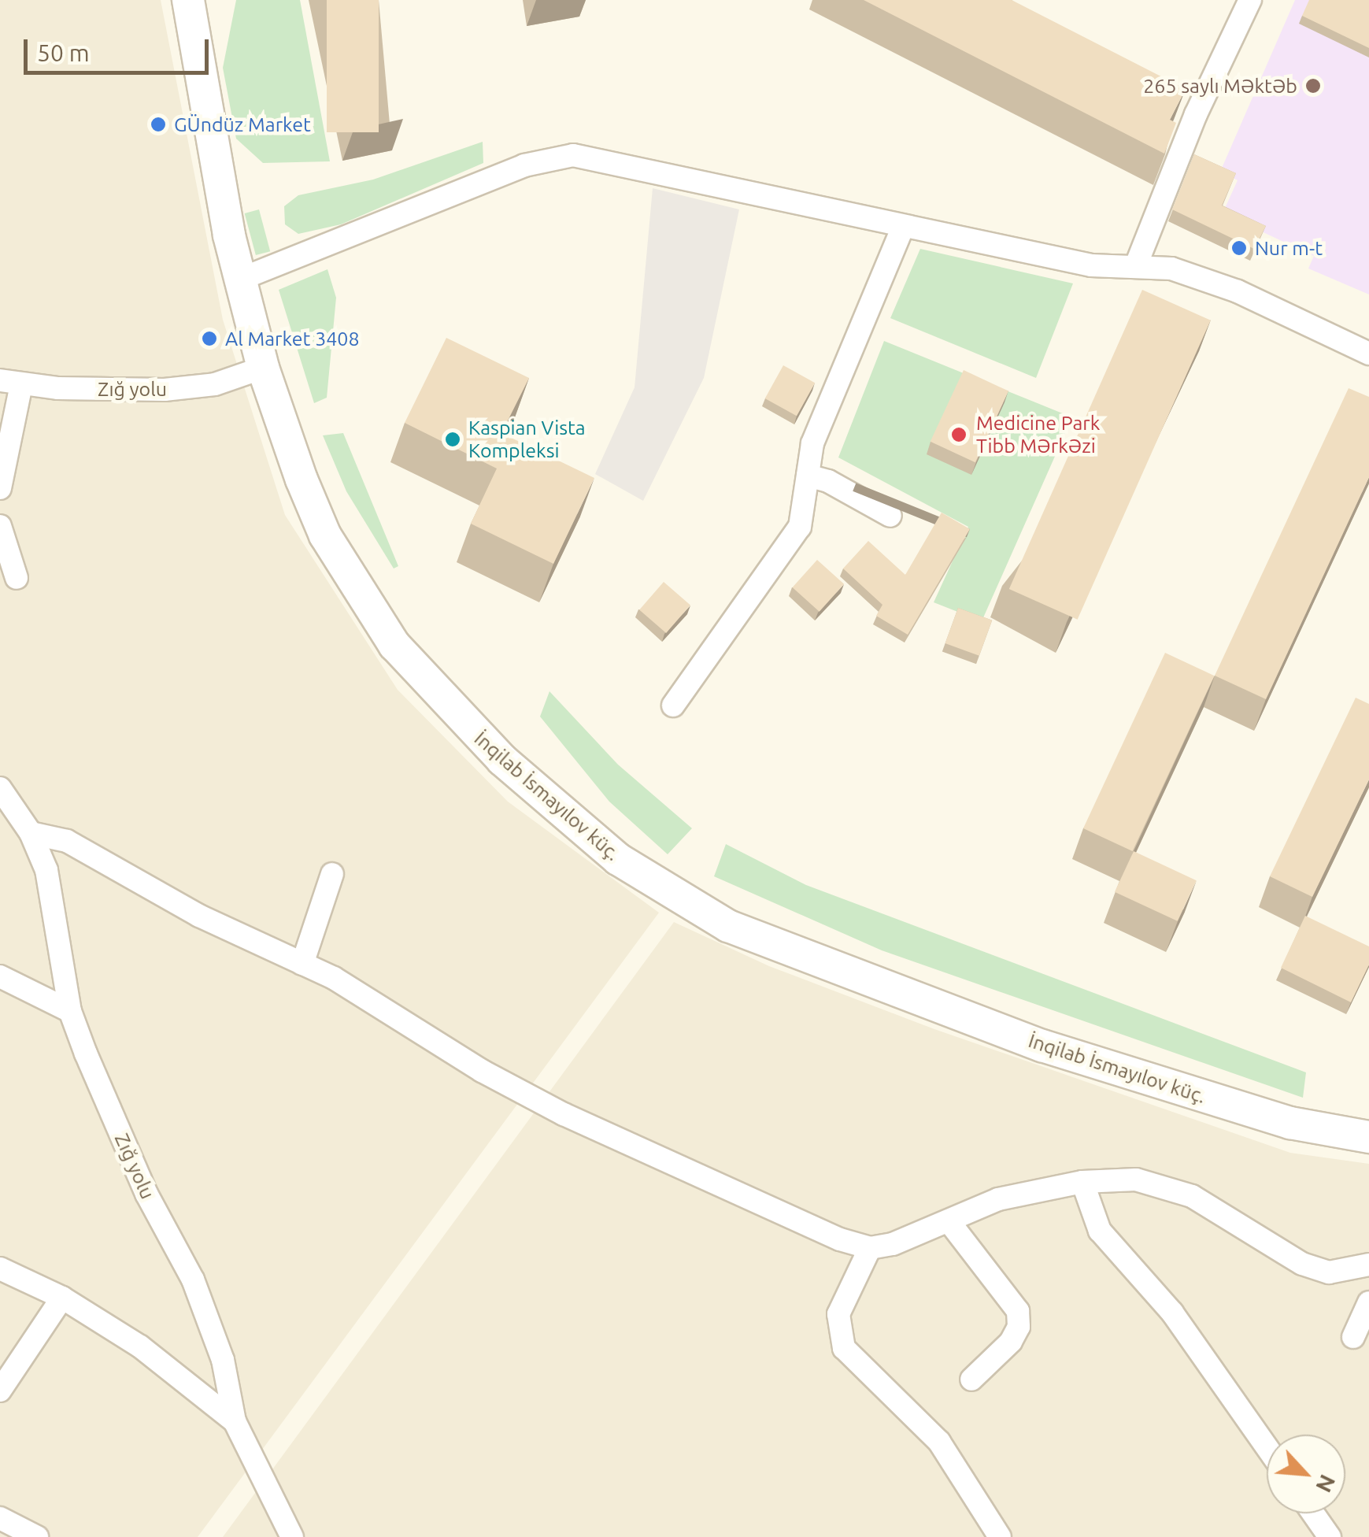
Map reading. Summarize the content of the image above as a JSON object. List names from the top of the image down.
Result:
{
  "streets": {
    "main road": ["İnqilab İsmayılov küç."],
    "street": ["Zığ yolu"]
  },
  "crossings": [
    ["Zığ yolu", "İnqilab İsmayılov küç."]
  ],
  "places": [
    "265 saylı Məktəb",
    "GÜndüz Market",
    "Nur m-t",
    "Al Market 3408",
    "Medicine Park Tibb Mərkəzi",
    "Kaspian Vista Kompleksi"
  ],
  "scale_bar": "50 m",
  "north": "bottom right"
}
